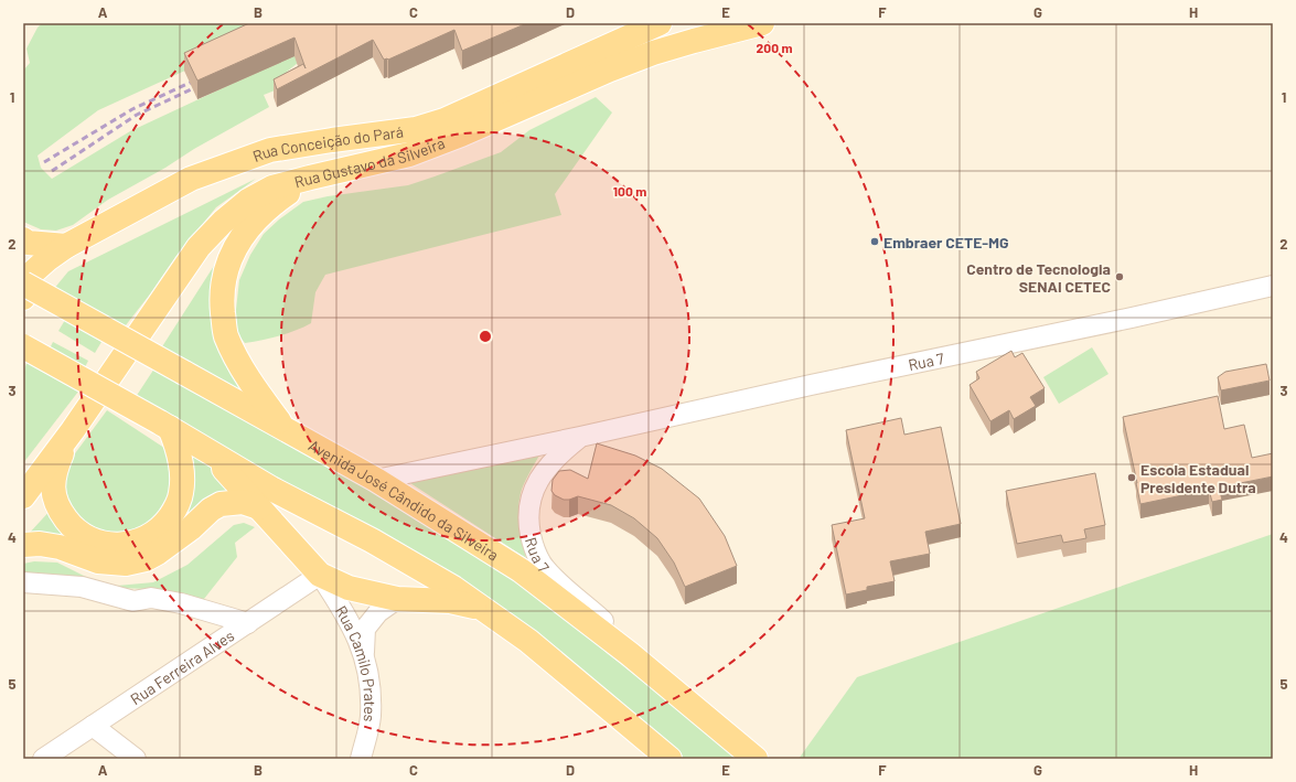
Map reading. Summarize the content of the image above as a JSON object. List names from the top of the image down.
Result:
{
  "streets": {
    "main road": ["Rua Conceição do Pará", "Rua Gustavo da Silveira", "Avenida José Cândido da Silveira"],
    "street": ["Rua 7", "Rua Camilo Prates", "Rua Ferreira Alves"]
  },
  "crossings": [
    ["Rua Conceição do Pará", "Avenida José Cândido da Silveira"],
    ["Rua 7", "Avenida José Cândido da Silveira"],
    ["Rua Camilo Prates", "Rua Ferreira Alves"]
  ],
  "places": ["Embraer CETE-MG", "Centro de Tecnologia SENAI CETEC", "Escola Estadual Presidente Dutra"],
  "grid": {
    "columns": [
      "A",
      "B",
      "C",
      "D",
      "E",
      "F",
      "G",
      "H"
    ],
    "rows": [
      "1",
      "2",
      "3",
      "4",
      "5"
    ]
  },
  "rings": ["200 m", "100 m"]
}
